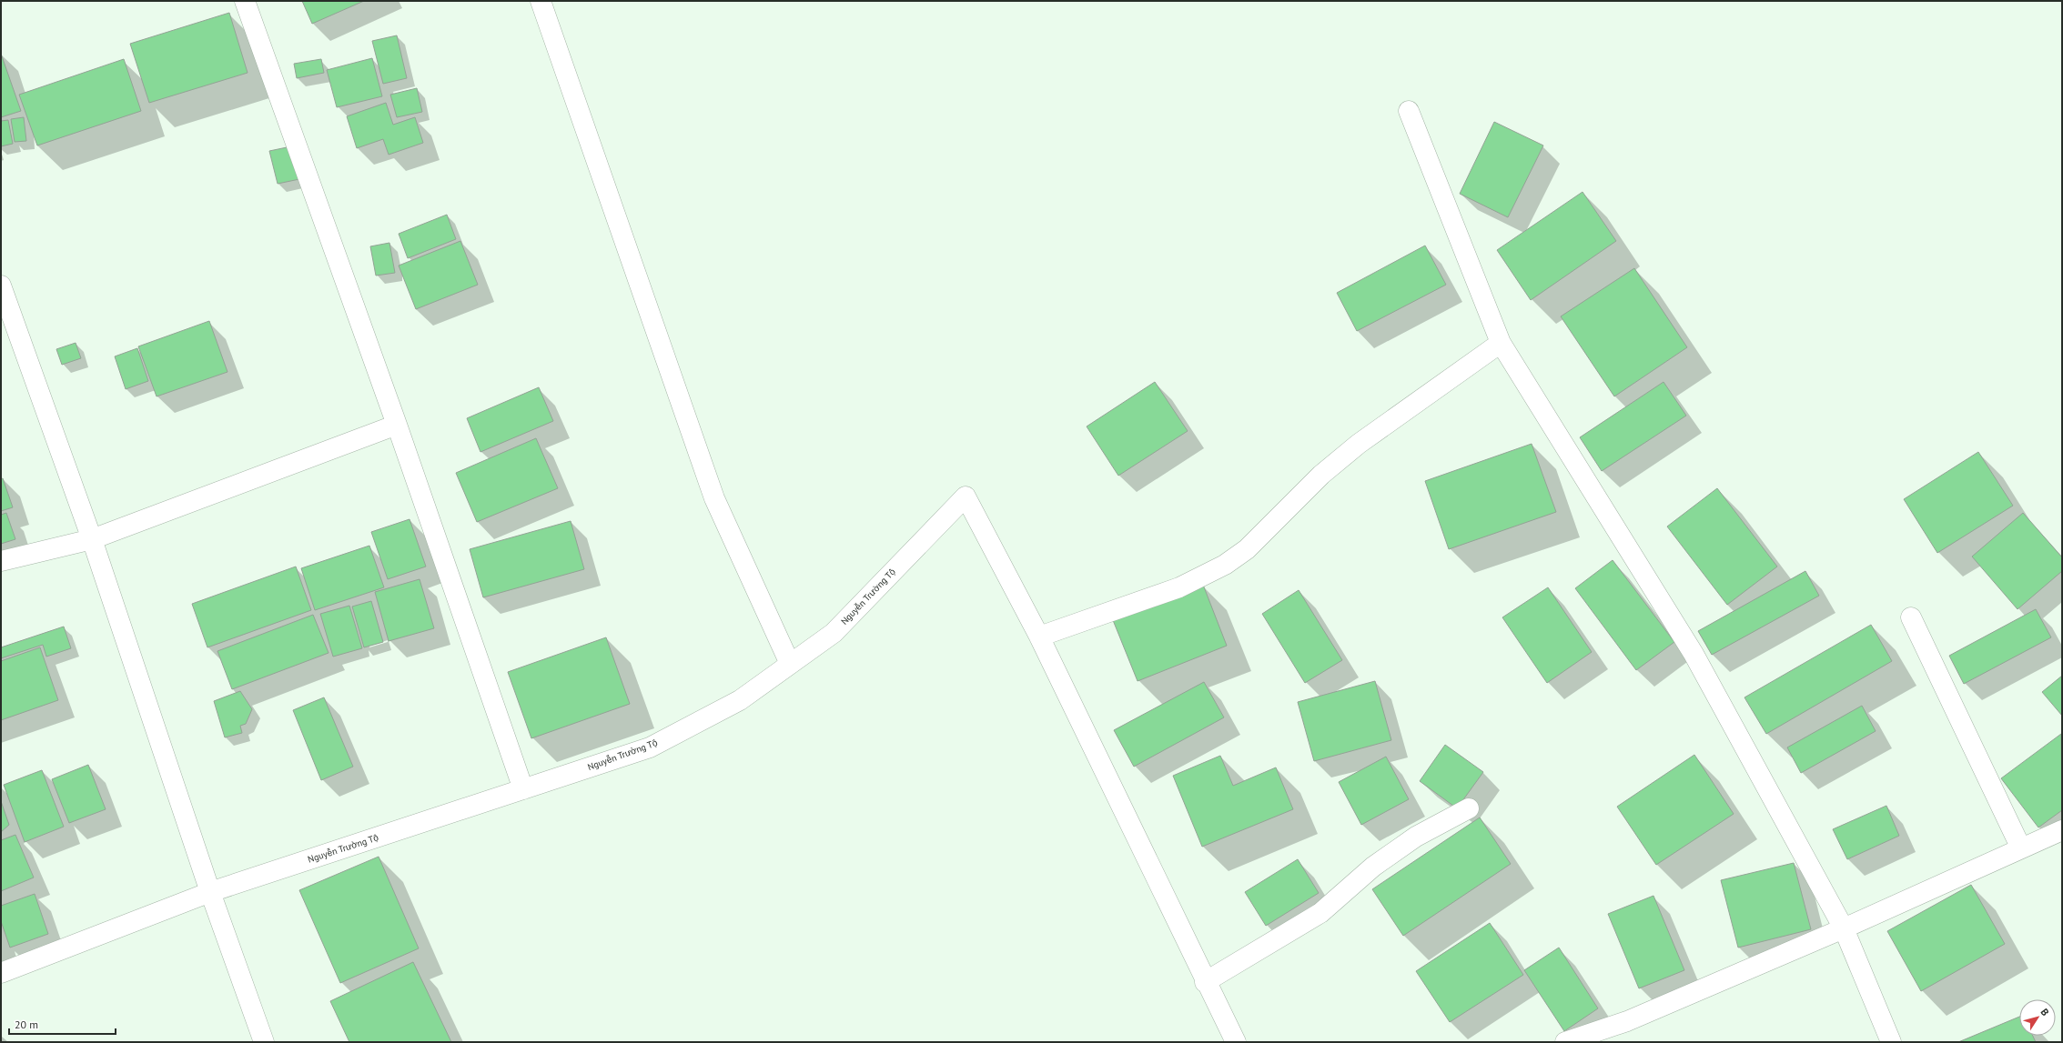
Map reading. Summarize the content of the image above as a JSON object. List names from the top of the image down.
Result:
{
  "streets": {
    "street": ["Nguyễn Trường Tộ"]
  },
  "scale_bar": "20 m",
  "north": "top right"
}
